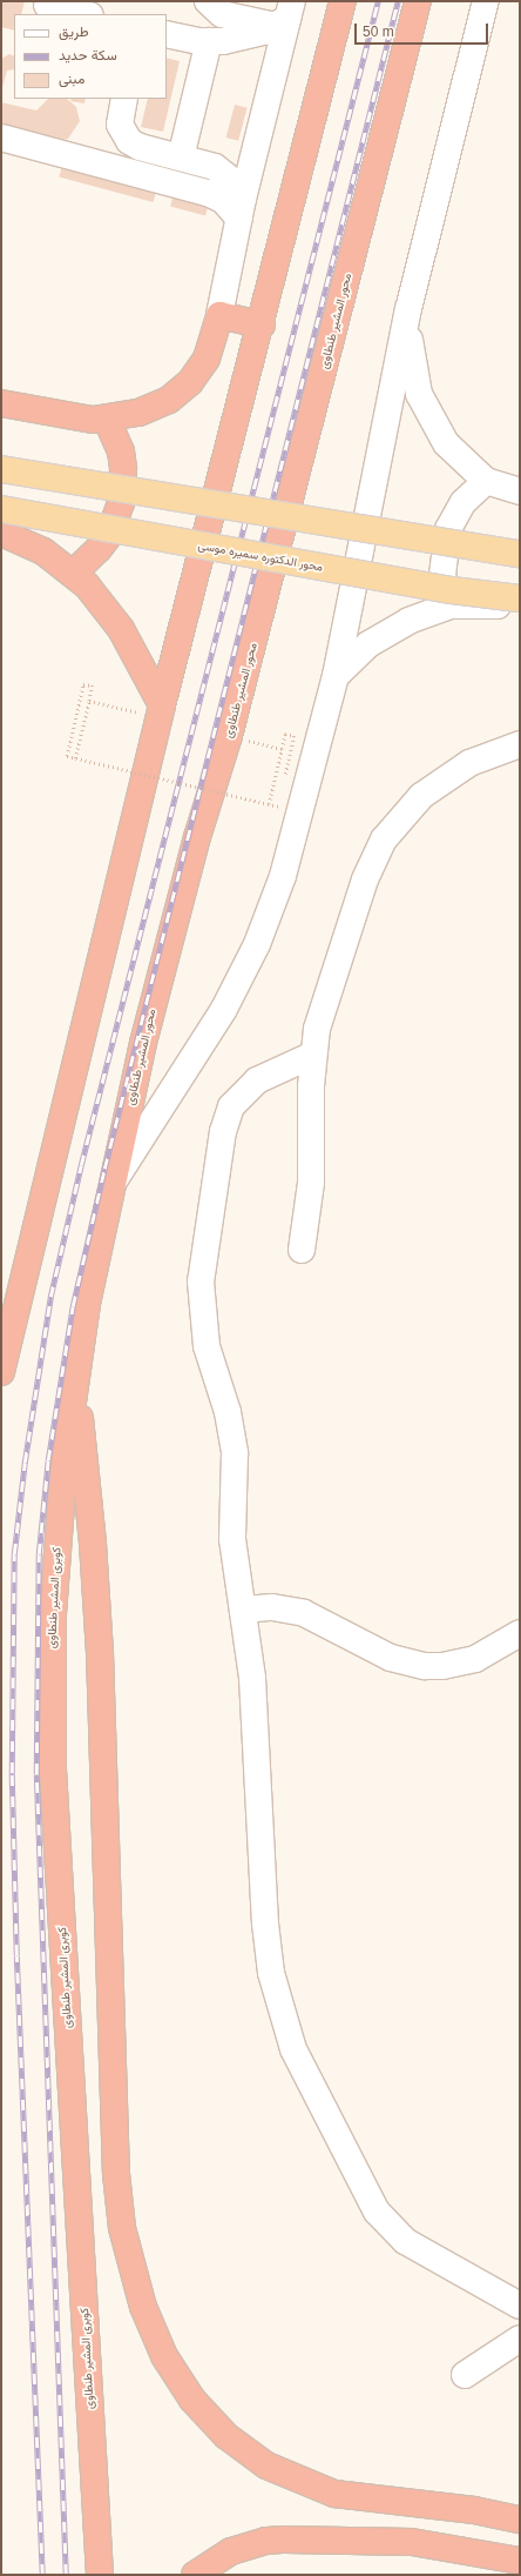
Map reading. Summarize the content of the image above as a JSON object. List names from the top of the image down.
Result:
{
  "streets": {
    "highway": ["محور المشير طنطاوى", "كوبرى المشير طنطاوى"],
    "main road": ["محور الدكتوره سميره موسى"]
  },
  "crossings": [
    ["محور المشير طنطاوى", "كوبرى المشير طنطاوى"]
  ],
  "legend": ["طريق", "سكة حديد", "مبنى"],
  "scale_bar": "50 m"
}
